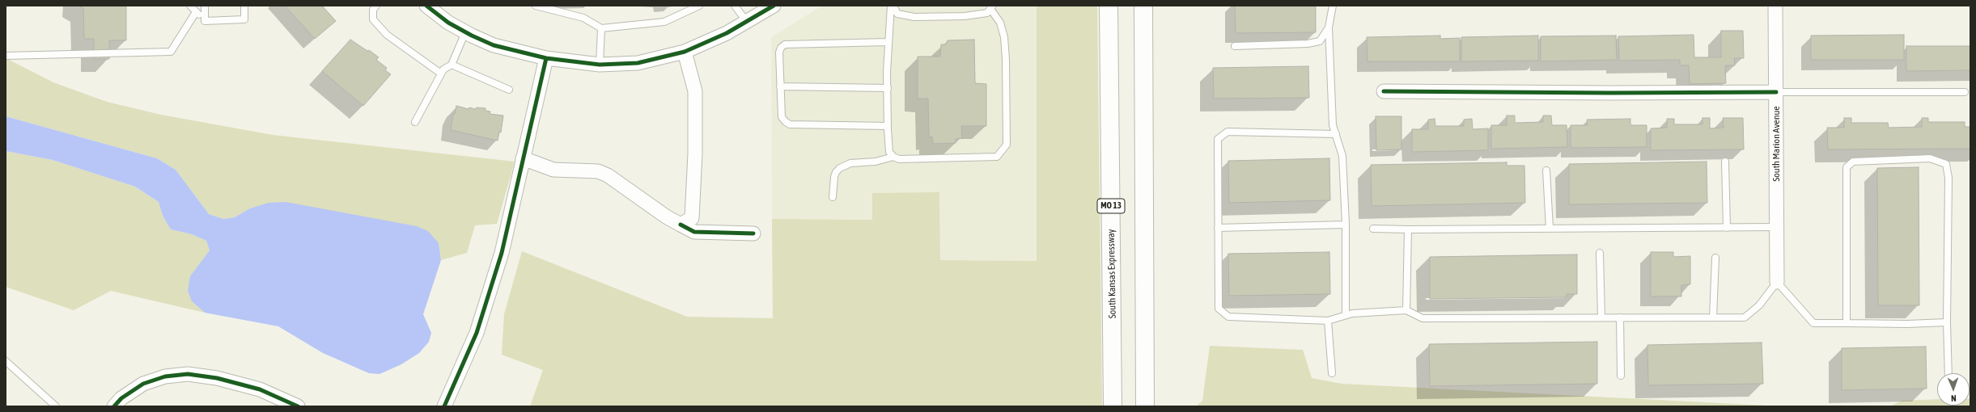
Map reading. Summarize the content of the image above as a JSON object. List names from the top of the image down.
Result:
{
  "streets": {
    "main road": ["MO 13", "South Kansas Expressway"],
    "street": ["South Marion Avenue"]
  },
  "north": "bottom"
}
